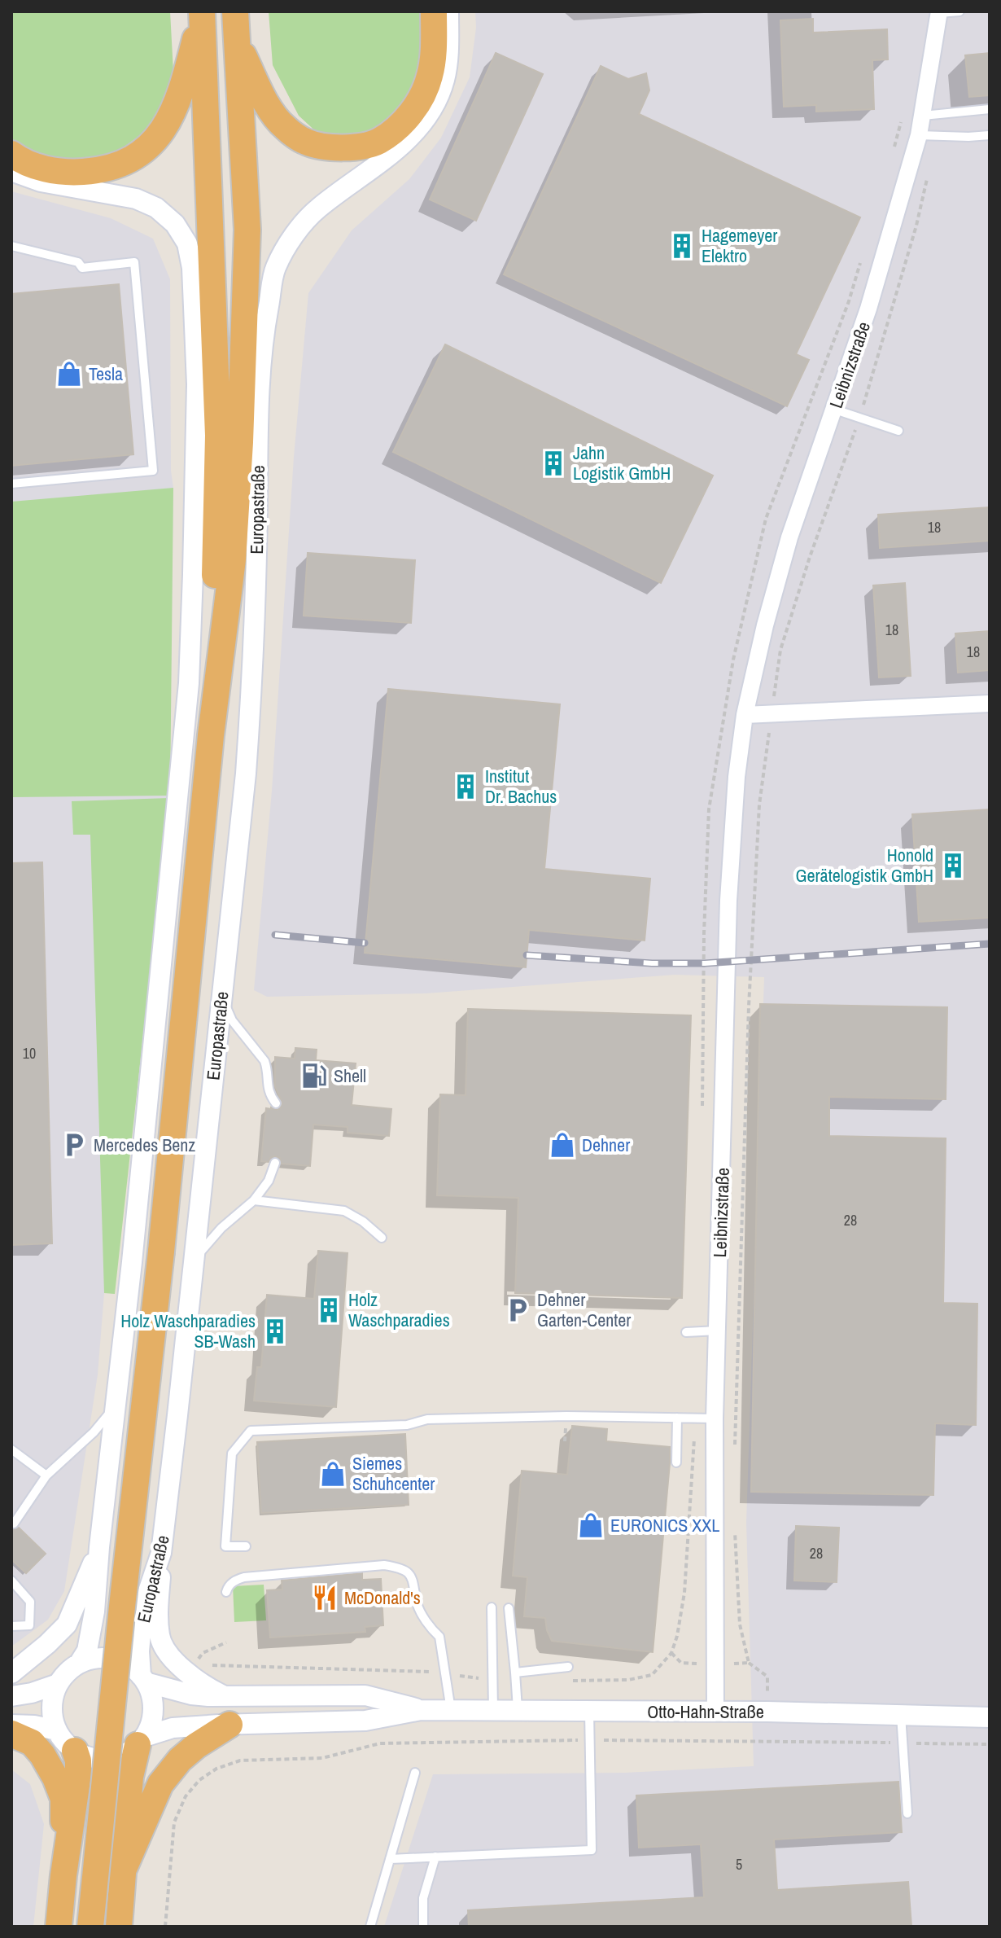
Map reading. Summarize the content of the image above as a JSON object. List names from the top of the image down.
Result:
{
  "streets": {
    "highway": ["Europastraße"],
    "street": ["Leibnizstraße", "Otto-Hahn-Straße"]
  },
  "crossings": [
    ["Leibnizstraße", "Otto-Hahn-Straße"],
    ["Europastraße", "Otto-Hahn-Straße"]
  ],
  "places": {
    "building": [
      "Hagemeyer Elektro",
      "Jahn Logistik GmbH",
      "Institut Dr. Bachus",
      "Honold Gerätelogistik GmbH",
      "Holz Waschparadies",
      "Holz Waschparadies SB-Wash"
    ],
    "shop": [
      "Tesla",
      "Dehner",
      "Siemes Schuhcenter",
      "EURONICS XXL"
    ],
    "fuel station": ["Shell"],
    "parking": ["Mercedes Benz", "Dehner Garten-Center"],
    "restaurant": ["McDonald's"]
  },
  "house_numbers": [
    "18",
    "18",
    "18",
    "10",
    "28",
    "28",
    "5"
  ]
}
